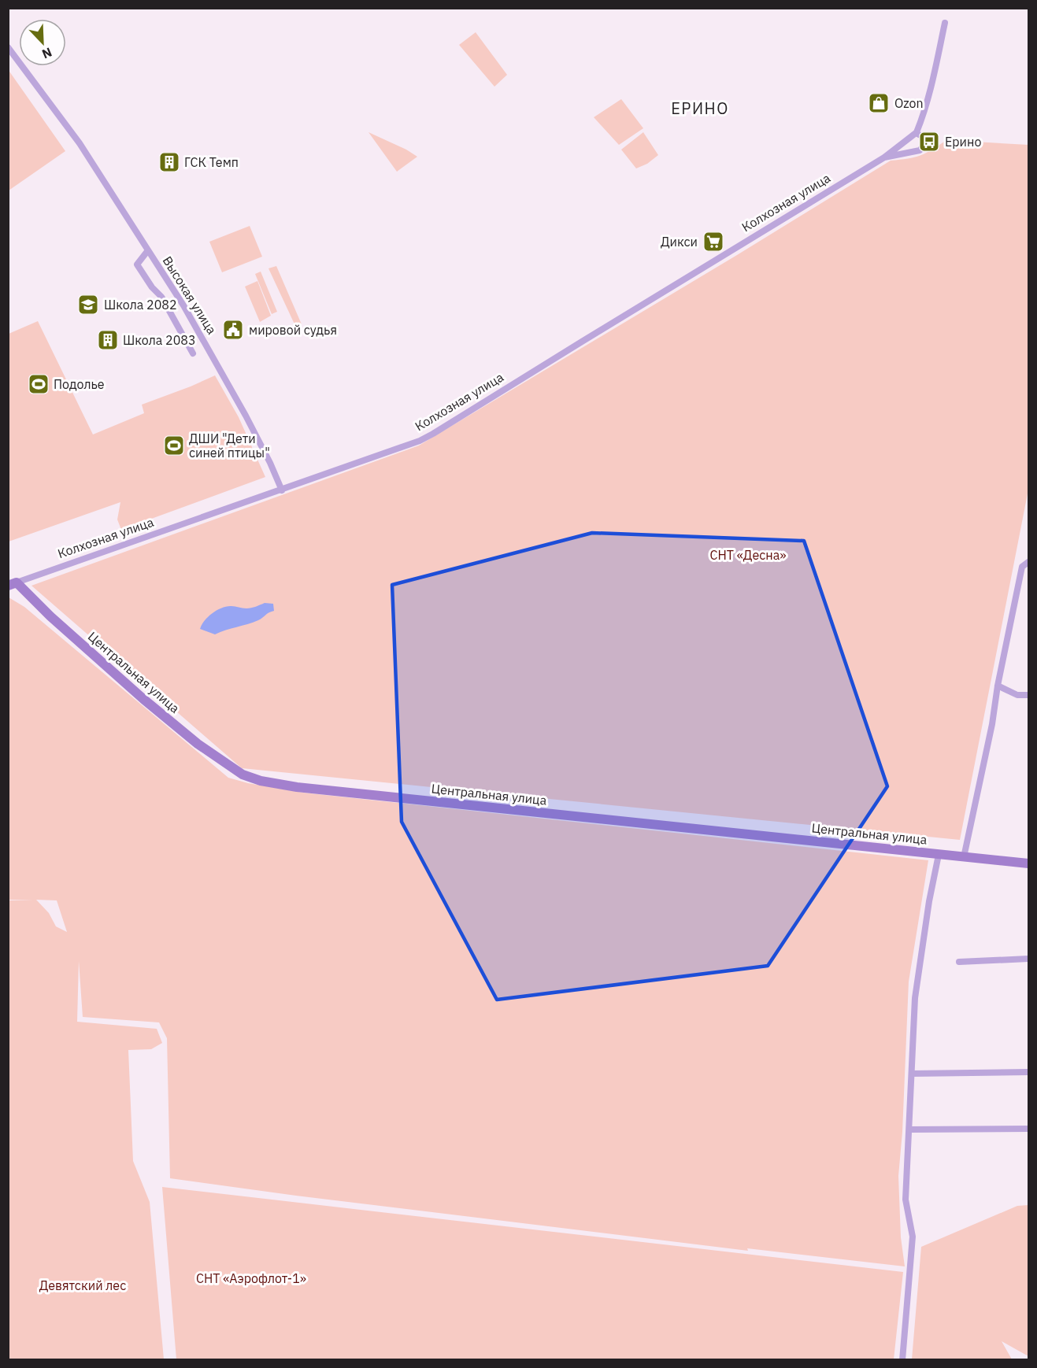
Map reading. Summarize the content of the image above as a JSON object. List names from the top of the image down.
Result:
{
  "streets": {
    "street": ["Колхозная улица", "Высокая улица", "Центральная улица"]
  },
  "crossings": [
    ["Колхозная улица", "Высокая улица"],
    ["Колхозная улица", "Центральная улица"]
  ],
  "districts": ["ЕРИНО"],
  "parks": ["СНТ «Десна»", "СНТ «Аэрофлот-1»", "Девятский лес"],
  "places": {
    "shop": ["Ozon"],
    "bus stop": ["Ерино"],
    "building": ["ГСК Темп", "Школа 2083"],
    "supermarket": ["Дикси"],
    "school or university": ["Школа 2082"],
    "public building": ["мировой судья"],
    "sports": ["Подолье", "ДШИ \"Дети синей птицы\""]
  },
  "north": "bottom right"
}
